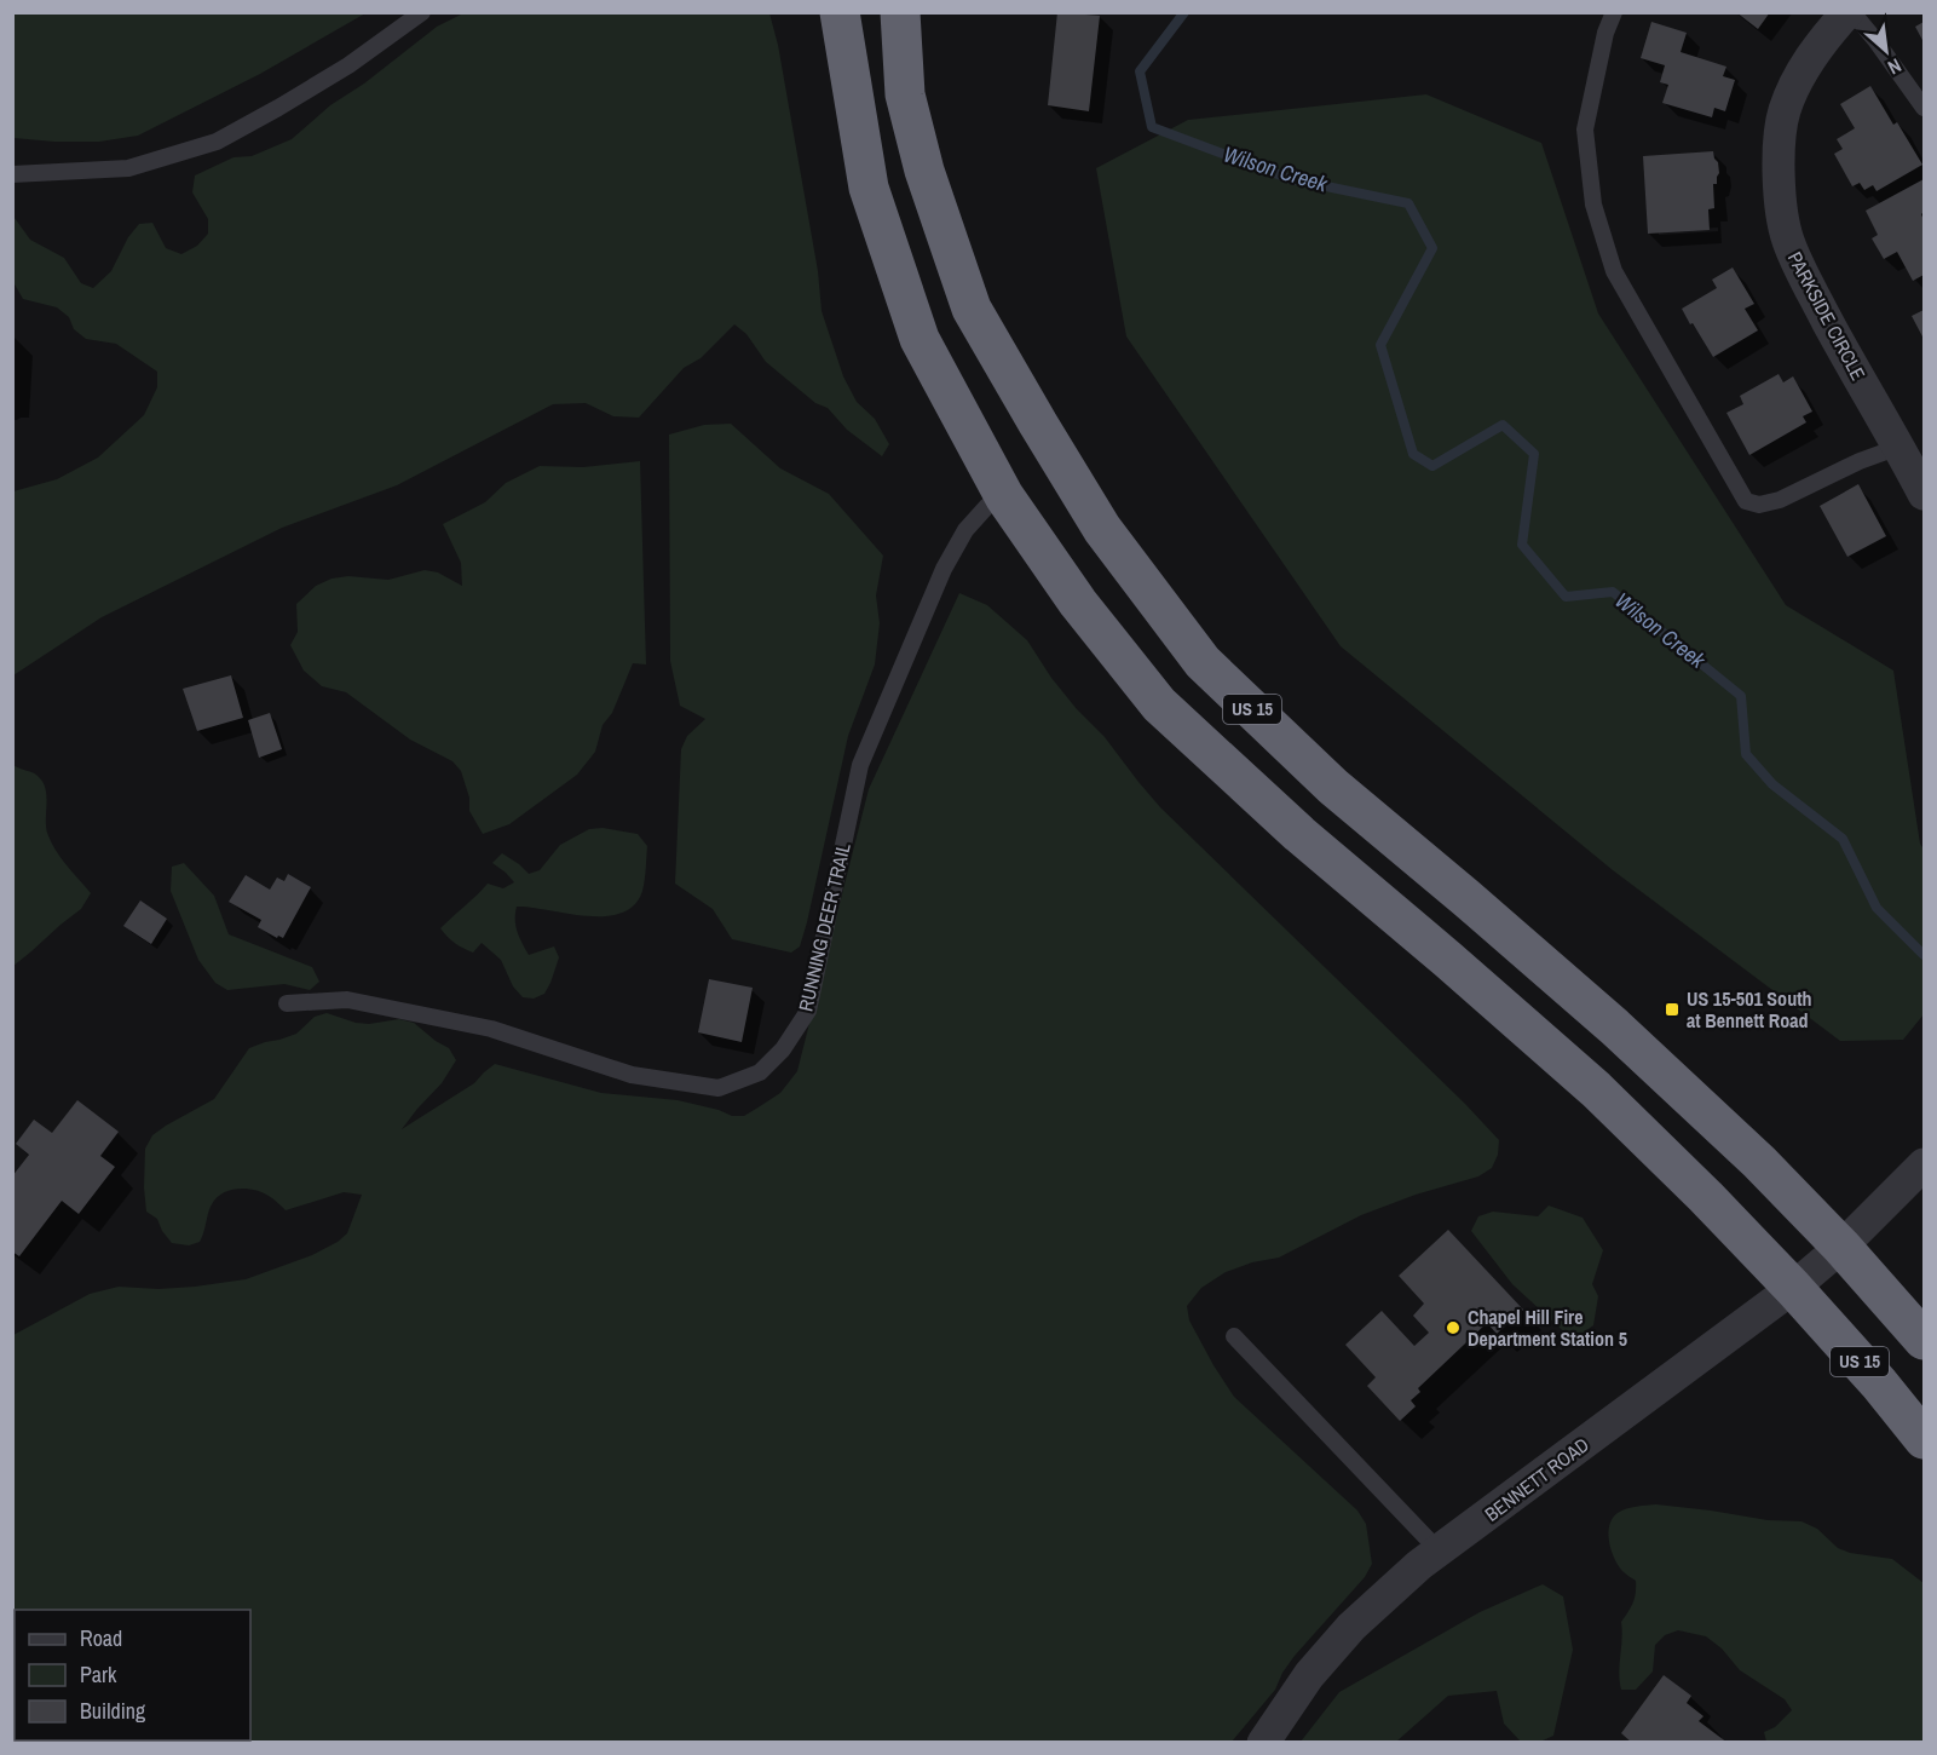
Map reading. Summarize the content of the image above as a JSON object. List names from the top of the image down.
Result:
{
  "streets": {
    "highway": ["US 15"],
    "street": ["PARKSIDE CIRCLE", "BENNETT ROAD"],
    "lane": ["RUNNING DEER TRAIL"]
  },
  "crossings": [
    ["US 15", "RUNNING DEER TRAIL"],
    ["US 15", "BENNETT ROAD"]
  ],
  "water": ["Wilson Creek"],
  "places": {
    "transit": ["US 15-501 South at Bennett Road"],
    "other": ["Chapel Hill Fire Department Station 5"]
  },
  "legend": ["Road", "Park", "Building"],
  "north": "bottom right"
}
